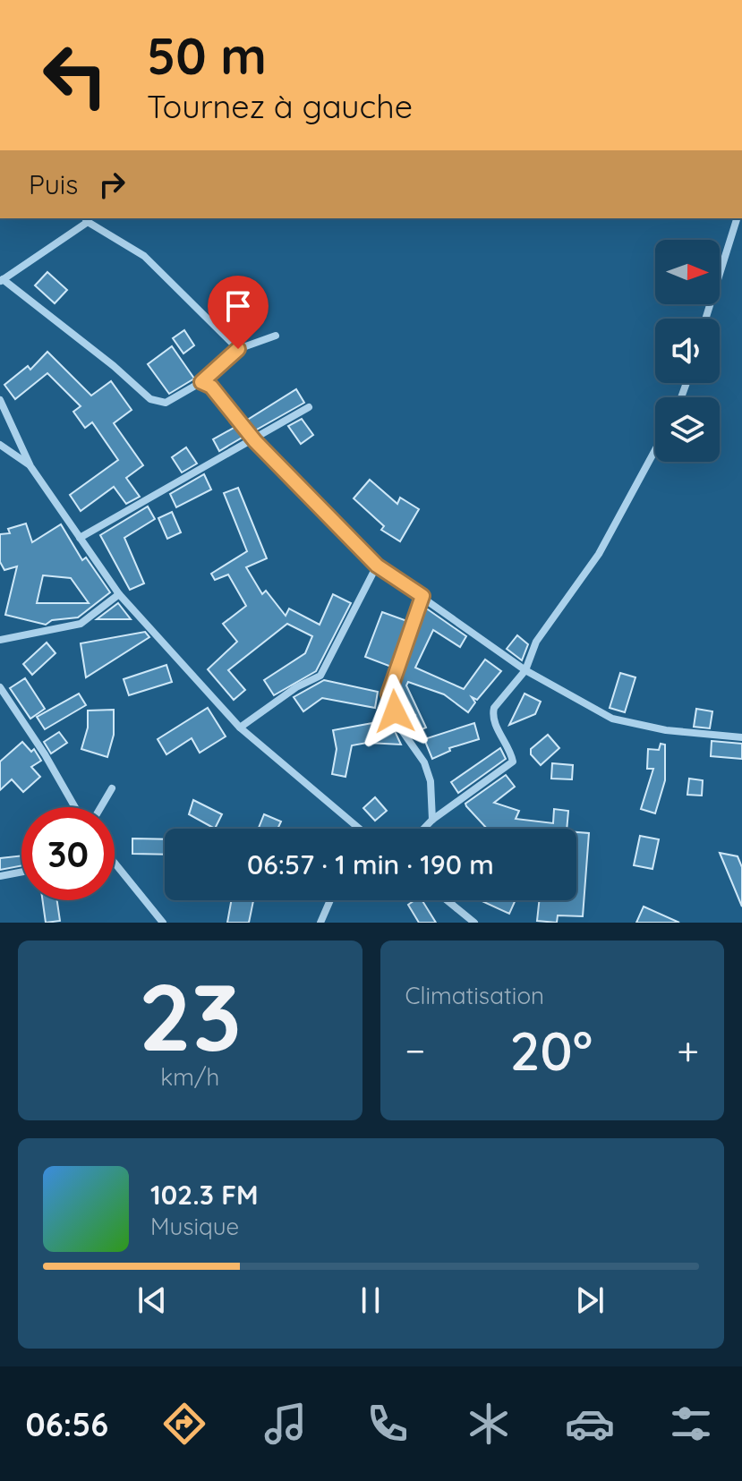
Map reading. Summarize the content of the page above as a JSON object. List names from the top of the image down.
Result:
{
  "north": "right",
  "page": {
    "turn": ["50 m", "Tournez à gauche"],
    "then": "Puis",
    "limit": "30",
    "trip": "06:57 · 1 min · 190 m",
    "tile": [
      ["23", "km/h"],
      "Climatisation"
    ],
    "heat": ["−", "20°", "+"],
    "song": ["102.3 FM", "Musique"],
    "tabs": "06:56"
  }
}
